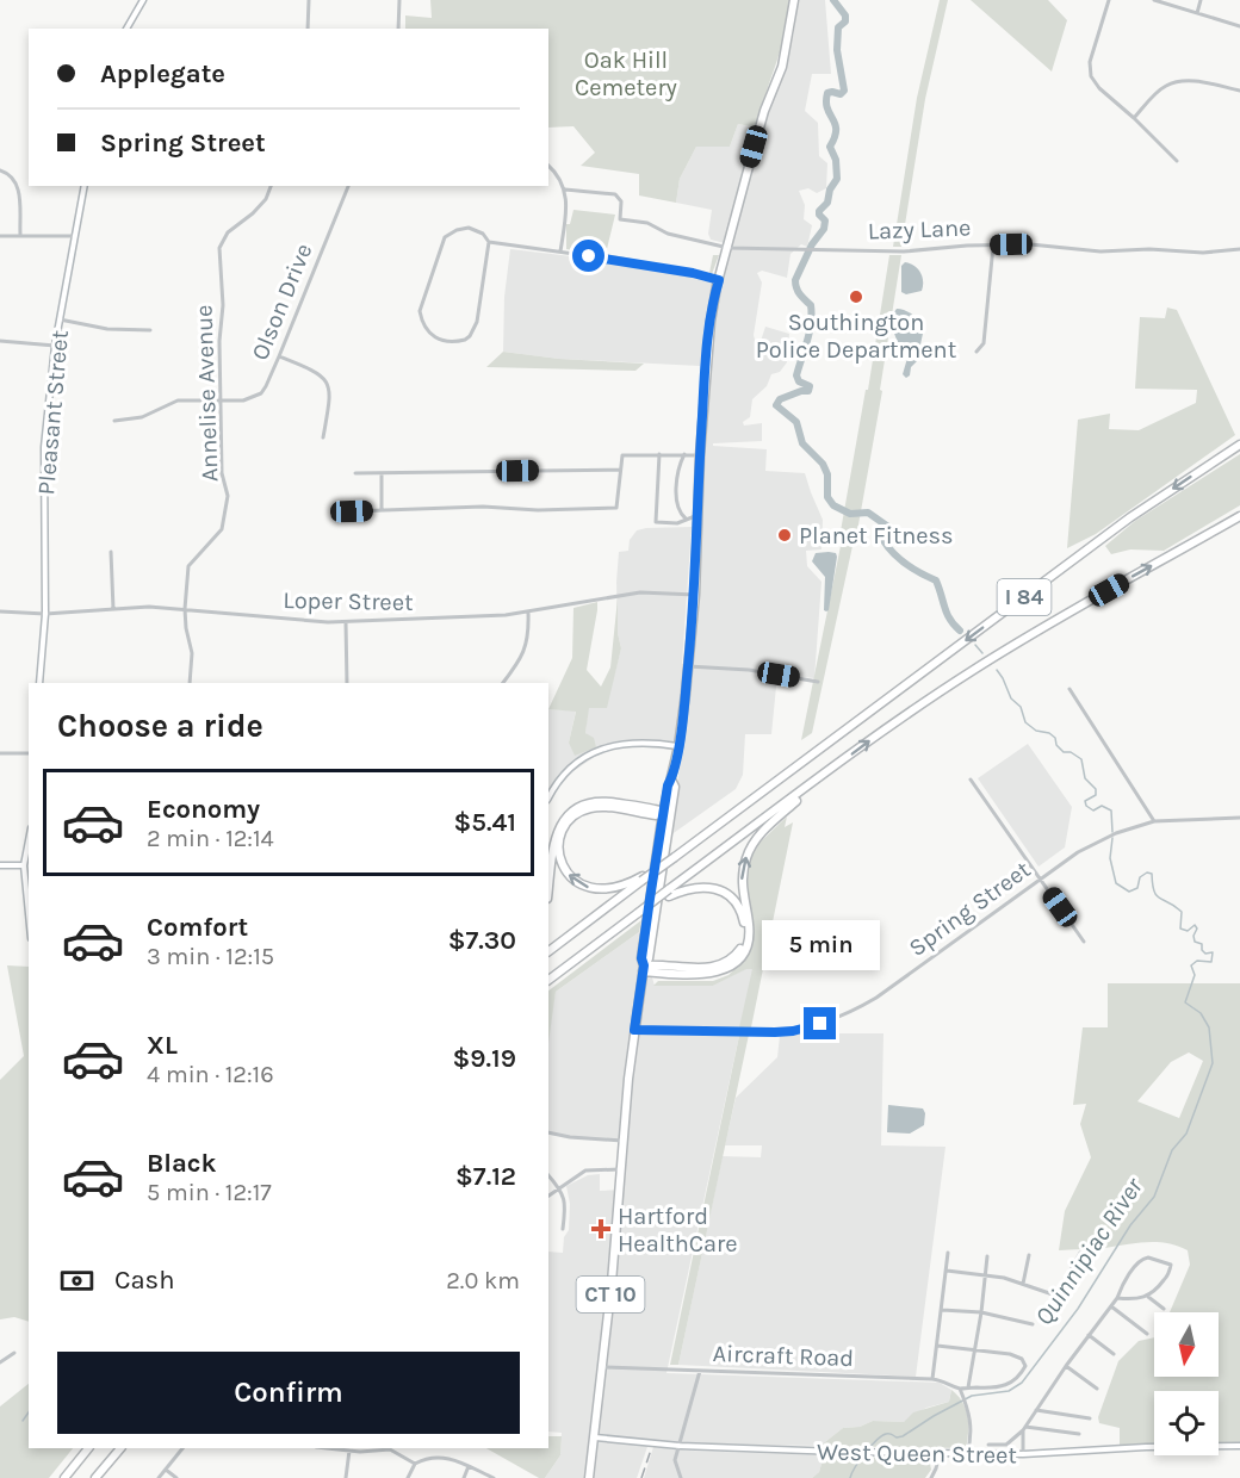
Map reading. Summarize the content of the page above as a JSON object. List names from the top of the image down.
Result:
{
  "streets": {
    "highway": ["I 84", "CT 10"],
    "street": [
      "Lazy Lane",
      "Olson Drive",
      "Annelise Avenue",
      "Pleasant Street",
      "Loper Street",
      "Spring Street",
      "Aircraft Road",
      "West Queen Street"
    ]
  },
  "crossings": [
    ["Lazy Lane", "CT 10"],
    ["Olson Drive", "Annelise Avenue"],
    ["Annelise Avenue", "Loper Street"],
    ["Pleasant Street", "Loper Street"],
    ["Loper Street", "CT 10"],
    ["Spring Street", "CT 10"],
    ["CT 10", "Aircraft Road"],
    ["CT 10", "West Queen Street"]
  ],
  "water": ["Quinnipiac River"],
  "parks": ["Oak Hill Cemetery"],
  "places": {
    "other": ["Southington Police Department", "Planet Fitness"],
    "health": ["Hartford HealthCare"]
  },
  "north": "bottom",
  "page": {
    "banner": ["Applegate", "Spring Street"],
    "heading": "Choose a ride",
    "list": [
      {
        "name": "Economy",
        "note": "2 min · 12:14",
        "value": "$5.41"
      },
      {
        "name": "Comfort",
        "note": "3 min · 12:15",
        "value": "$7.30"
      },
      {
        "name": "XL",
        "note": "4 min · 12:16",
        "value": "$9.19"
      },
      {
        "name": "Black",
        "note": "5 min · 12:17",
        "value": "$7.12"
      }
    ],
    "bubble": "5 min",
    "pay": ["Cash", "2.0 km"],
    "buttons": "Confirm"
  }
}
